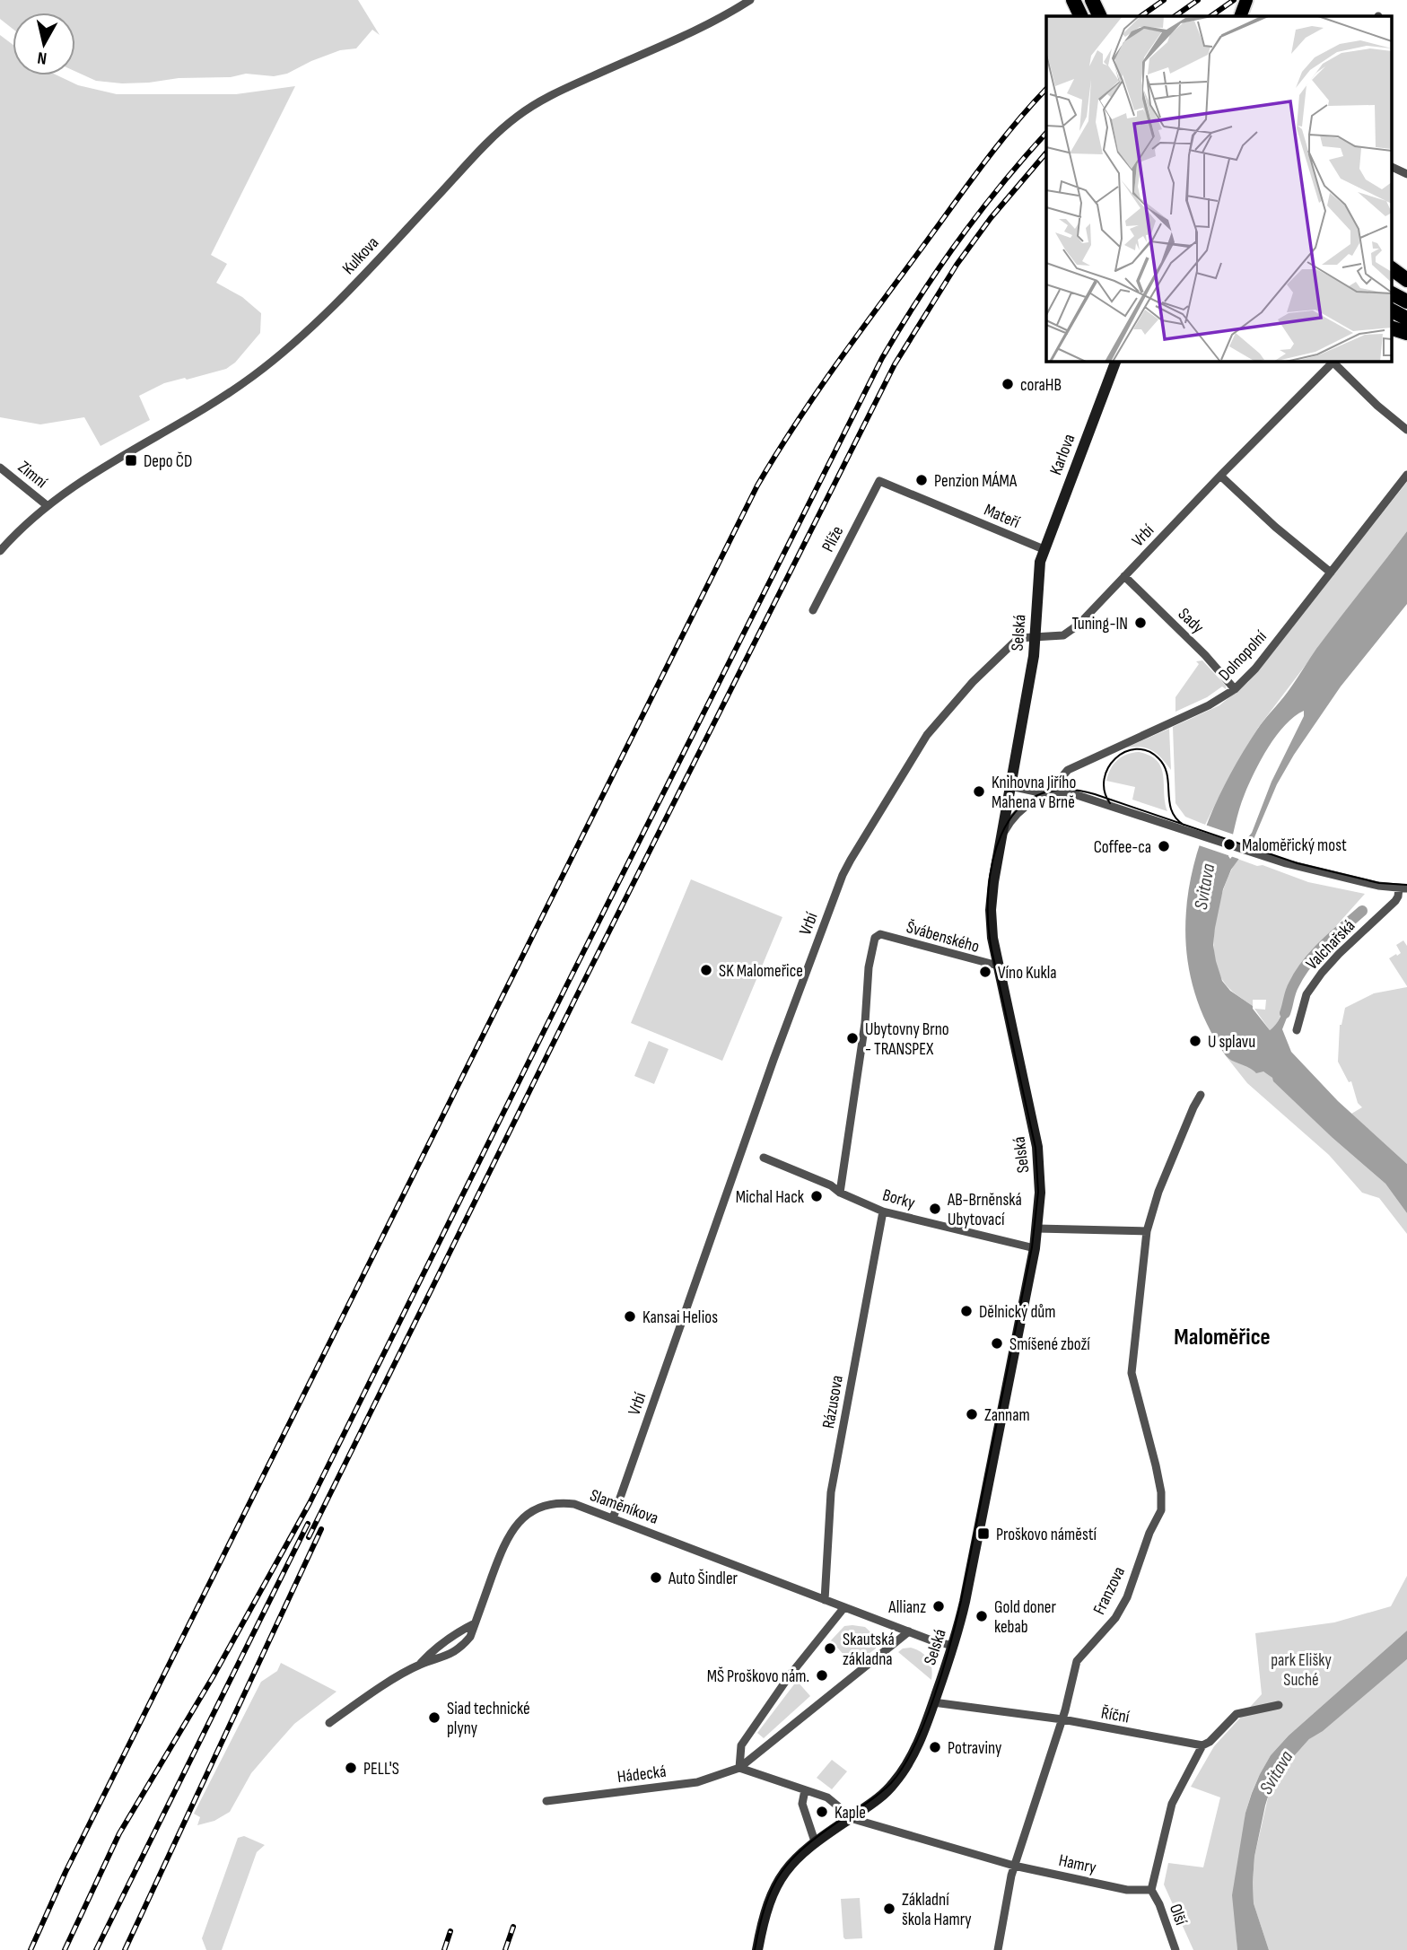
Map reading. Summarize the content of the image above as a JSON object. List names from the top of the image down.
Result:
{
  "streets": {
    "main road": ["Karlova", "Selská"],
    "street": [
      "Kulkova",
      "Zimní",
      "Mateří",
      "Vrbí",
      "Plíže",
      "Sady",
      "Dolnopolní",
      "Švábenského",
      "Valchařská",
      "Borky",
      "Rázusova",
      "Slaměníkova",
      "Franzova",
      "Říční",
      "Hádecká",
      "Hamry",
      "Olší"
    ]
  },
  "crossings": [
    ["Kulkova", "Zimní"],
    ["Karlova", "Mateří"],
    ["Karlova", "Selská"],
    ["Mateří", "Plíže"],
    ["Vrbí", "Sady"],
    ["Vrbí", "Selská"],
    ["Vrbí", "Slaměníkova"],
    ["Sady", "Dolnopolní"],
    ["Selská", "Dolnopolní"],
    ["Selská", "Švábenského"],
    ["Selská", "Borky"],
    ["Selská", "Říční"],
    ["Selská", "Hamry"],
    ["Dolnopolní", "Valchařská"],
    ["Švábenského", "Borky"],
    ["Borky", "Rázusova"],
    ["Rázusova", "Slaměníkova"],
    ["Franzova", "Říční"],
    ["Franzova", "Hamry"],
    ["Hamry", "Olší"]
  ],
  "districts": ["Maloměřice"],
  "water": ["Svitava"],
  "parks": ["park Elišky Suché"],
  "places": {
    "other": [
      "coraHB",
      "Penzion MÁMA",
      "Tuning-IN",
      "Knihovna Jiřího Mahena v Brně",
      "Maloměřický most",
      "Coffee-ca",
      "SK Malomeřice",
      "Víno Kukla",
      "Ubytovny Brno - TRANSPEX",
      "U splavu",
      "Michal Hack",
      "AB-Brněnská Ubytovací",
      "Dělnický dům",
      "Kansai Helios",
      "Smíšené zboží",
      "Zannam",
      "Auto Šindler",
      "Allianz",
      "Gold doner kebab",
      "Skautská základna",
      "MŠ Proškovo nám.",
      "Siad technické plyny",
      "Potraviny",
      "PELL'S",
      "Kaple",
      "Základní škola Hamry"
    ],
    "transit": ["Depo ČD", "Proškovo náměstí"]
  },
  "north": "bottom"
}
